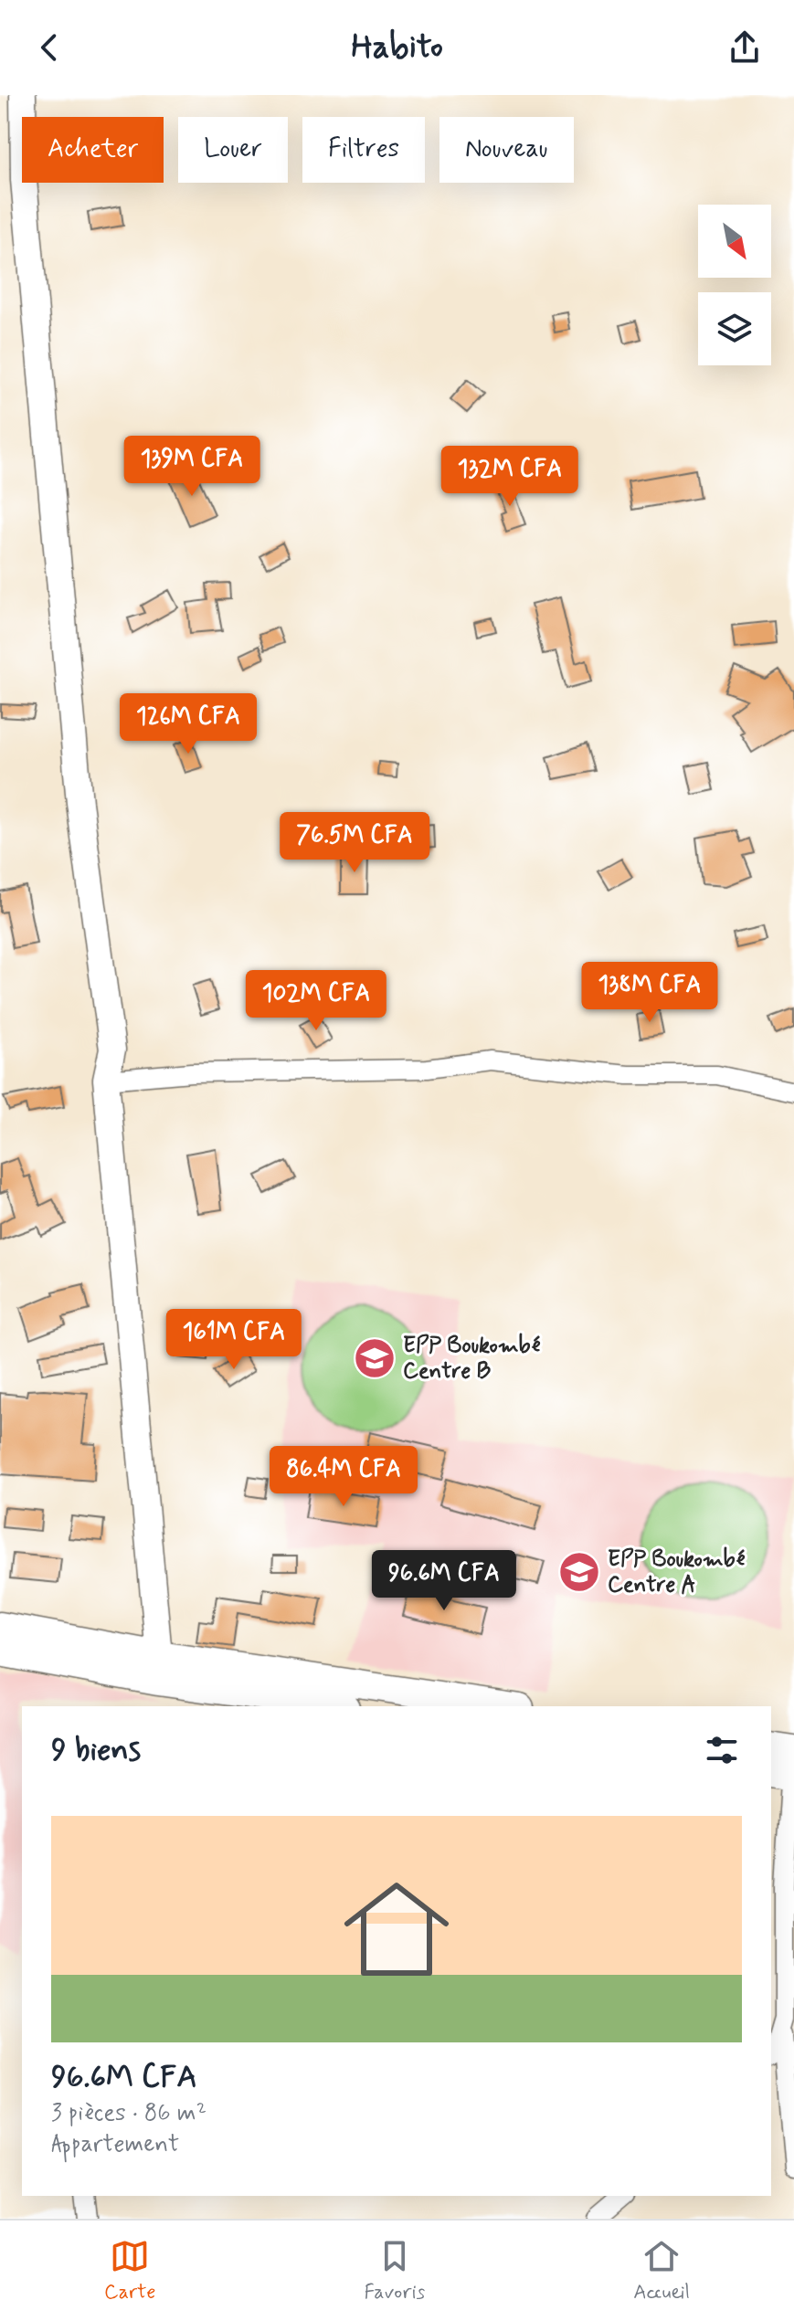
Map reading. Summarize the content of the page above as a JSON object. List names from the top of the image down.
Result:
{
  "places": {
    "school or university": ["EPP Boukombé Centre B", "EPP Boukombé Centre A"]
  },
  "north": "bottom right",
  "page": {
    "header": "Habito",
    "chip": [
      "Acheter",
      "Louer",
      "Filtres",
      "Nouveau"
    ],
    "price": [
      "139M CFA",
      "132M CFA",
      "126M CFA",
      "76.5M CFA",
      "138M CFA",
      "102M CFA",
      "161M CFA",
      "86.4M CFA",
      "96.6M CFA"
    ],
    "heading": "9 biens",
    "list": [
      {
        "name": "96.6M CFA",
        "note": "3 pièces · 86 m² · Appartement"
      }
    ],
    "tabs": ["Carte", "Favoris", "Accueil"]
  }
}
